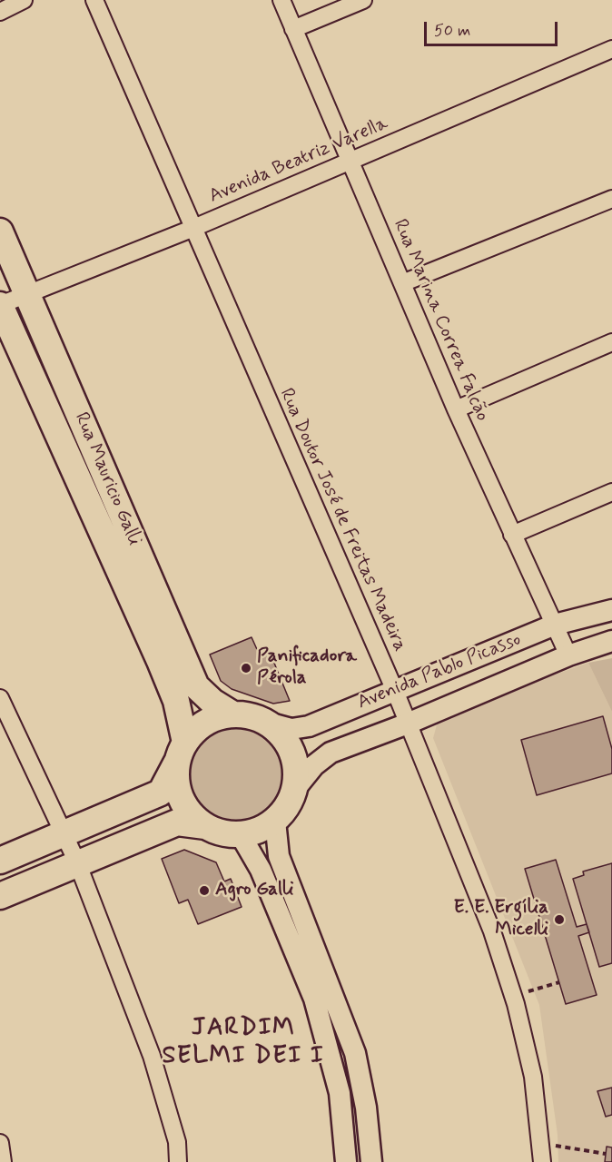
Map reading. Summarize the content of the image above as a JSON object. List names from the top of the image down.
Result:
{
  "streets": {
    "main road": ["Rua Mauricio Galli"],
    "street": [
      "Avenida Beatriz Varella",
      "Rua Marina Correa Falcão",
      "Rua Doutor José de Freitas Madeira",
      "Avenida Pablo Picasso"
    ]
  },
  "crossings": [
    ["Avenida Beatriz Varella", "Rua Marina Correa Falcão"],
    ["Avenida Beatriz Varella", "Rua Mauricio Galli"],
    ["Avenida Beatriz Varella", "Rua Doutor José de Freitas Madeira"],
    ["Rua Marina Correa Falcão", "Avenida Pablo Picasso"],
    ["Rua Mauricio Galli", "Avenida Pablo Picasso"],
    ["Rua Doutor José de Freitas Madeira", "Avenida Pablo Picasso"]
  ],
  "districts": ["JARDIM SELMI DEI I"],
  "places": ["Panificadora Pérola", "Agro Galli", "E. E. Ergília Micelli"],
  "scale_bar": "50 m"
}
